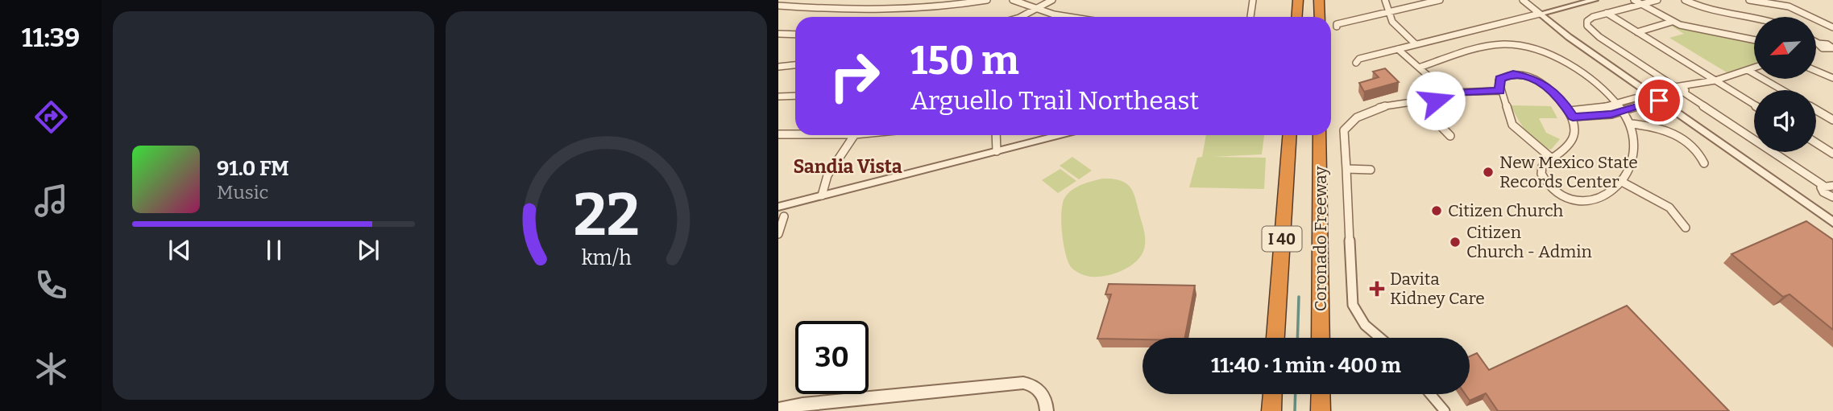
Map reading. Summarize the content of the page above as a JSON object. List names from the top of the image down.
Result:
{
  "streets": {
    "highway": ["I 40", "Coronado Freeway"]
  },
  "districts": ["Sandia Vista"],
  "places": {
    "other": ["New Mexico State Records Center", "Citizen Church", "Citizen Church - Admin"],
    "health": ["Davita Kidney Care"]
  },
  "north": "bottom left",
  "page": {
    "tabs": "11:39",
    "turn": ["150 m", "Arguello Trail Northeast"],
    "song": ["91.0 FM", "Music"],
    "limit": "30",
    "trip": "11:40 · 1 min · 400 m",
    "gauge": ["22", "km/h"]
  }
}
